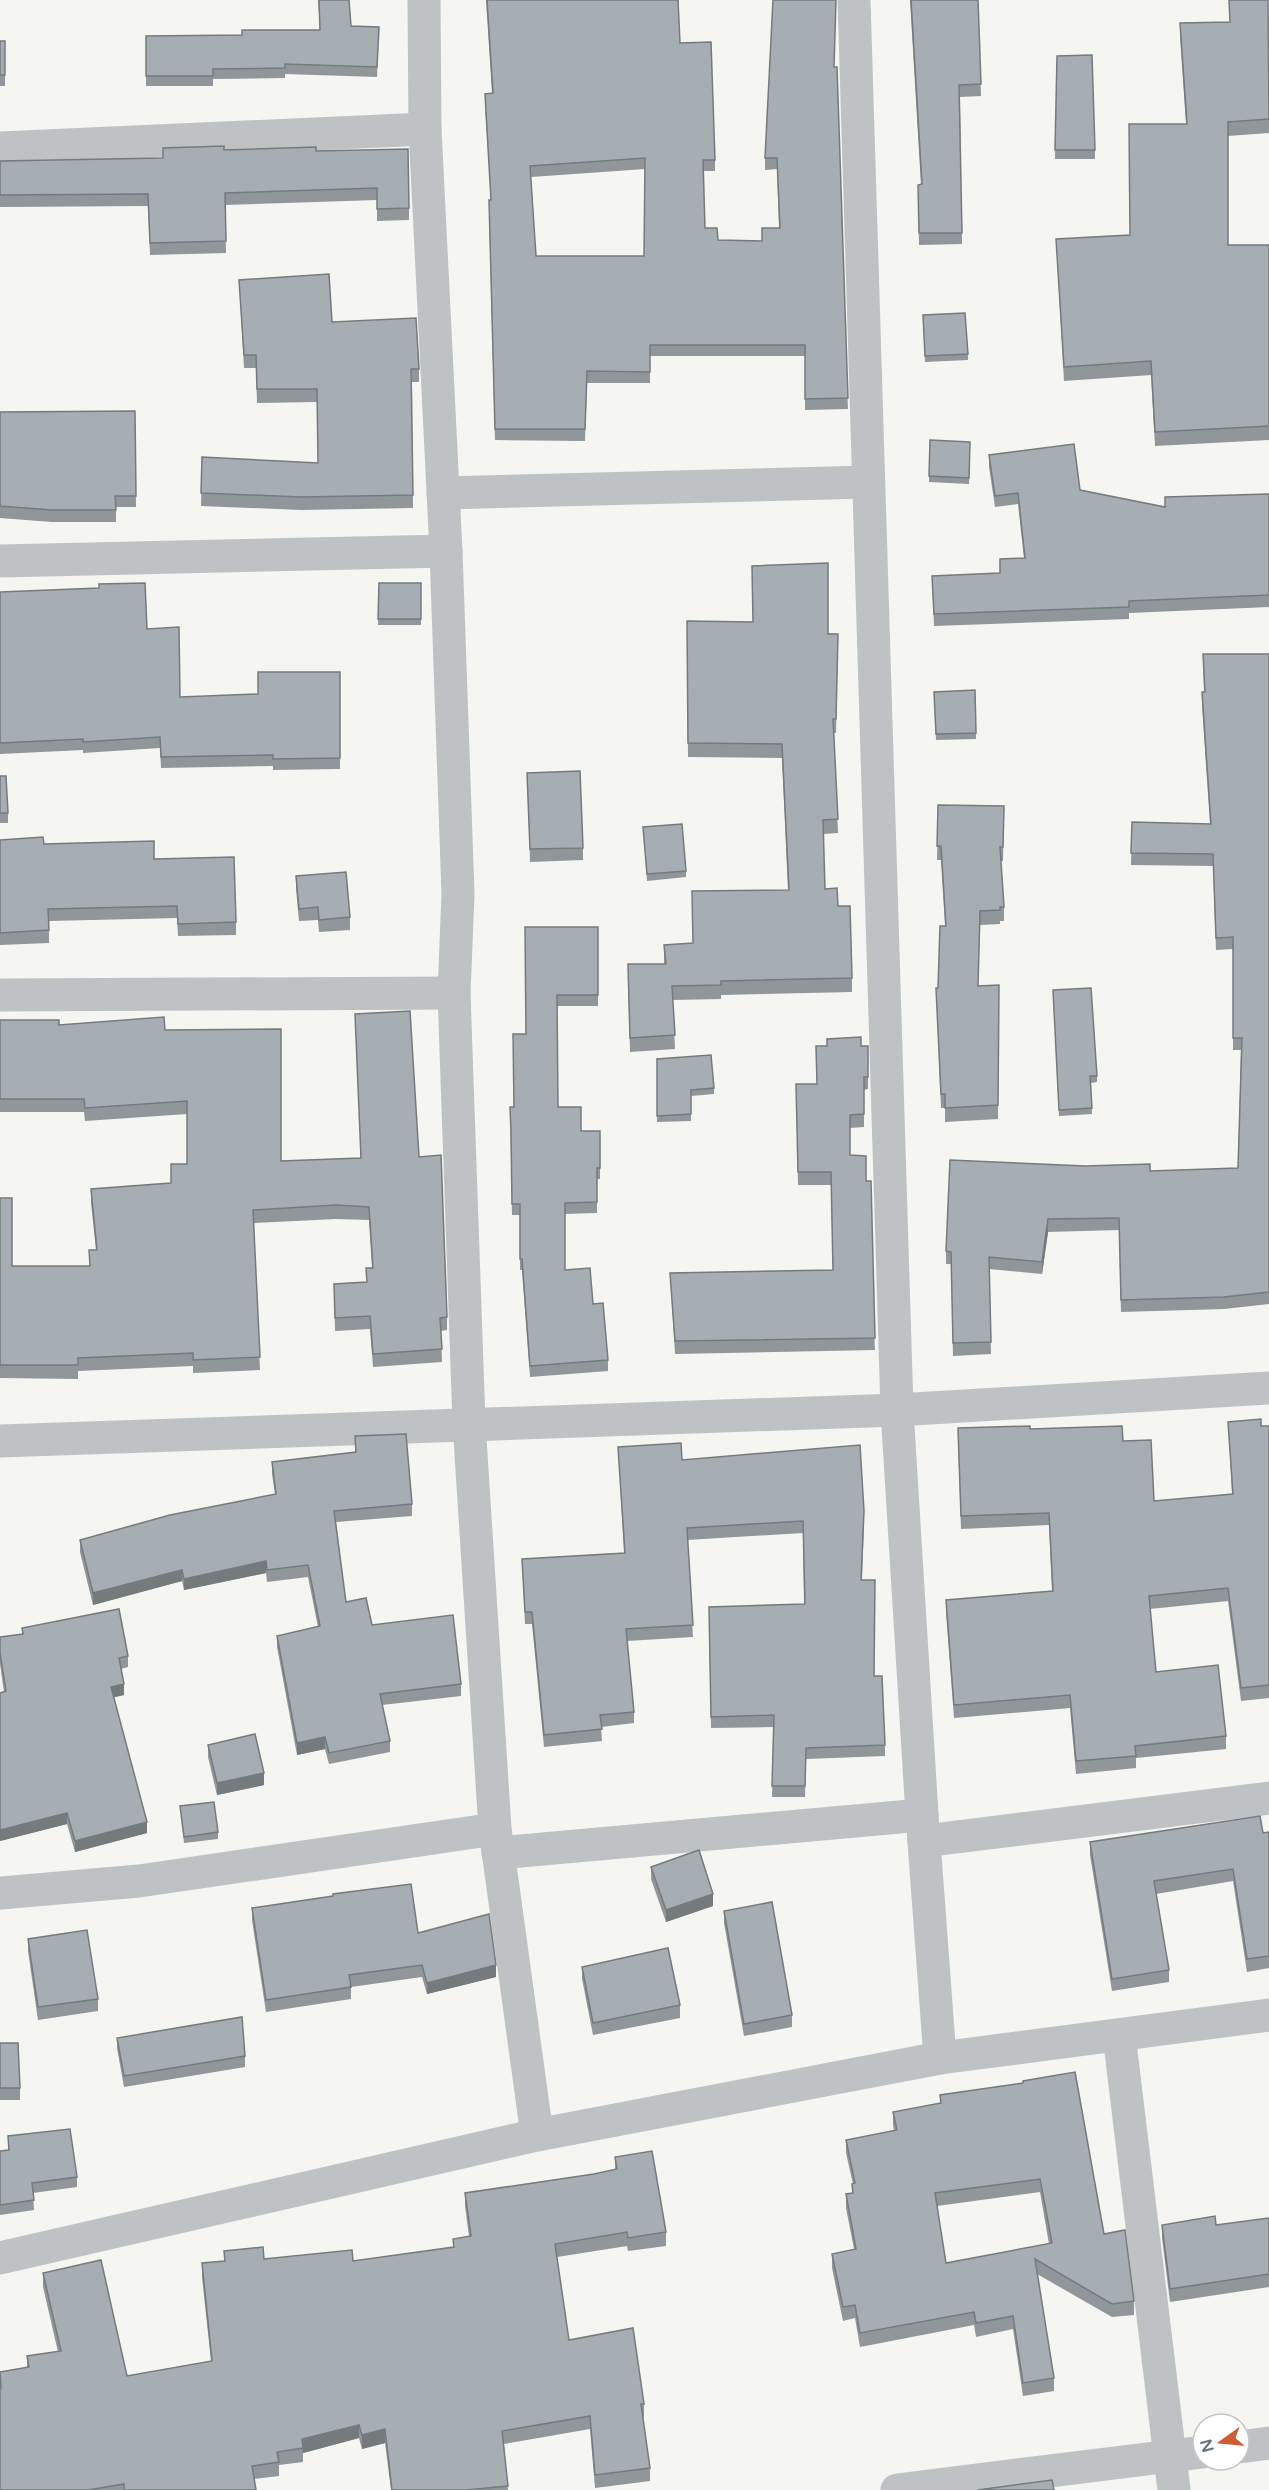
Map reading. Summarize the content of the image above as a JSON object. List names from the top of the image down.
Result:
{
  "north": "left"
}
